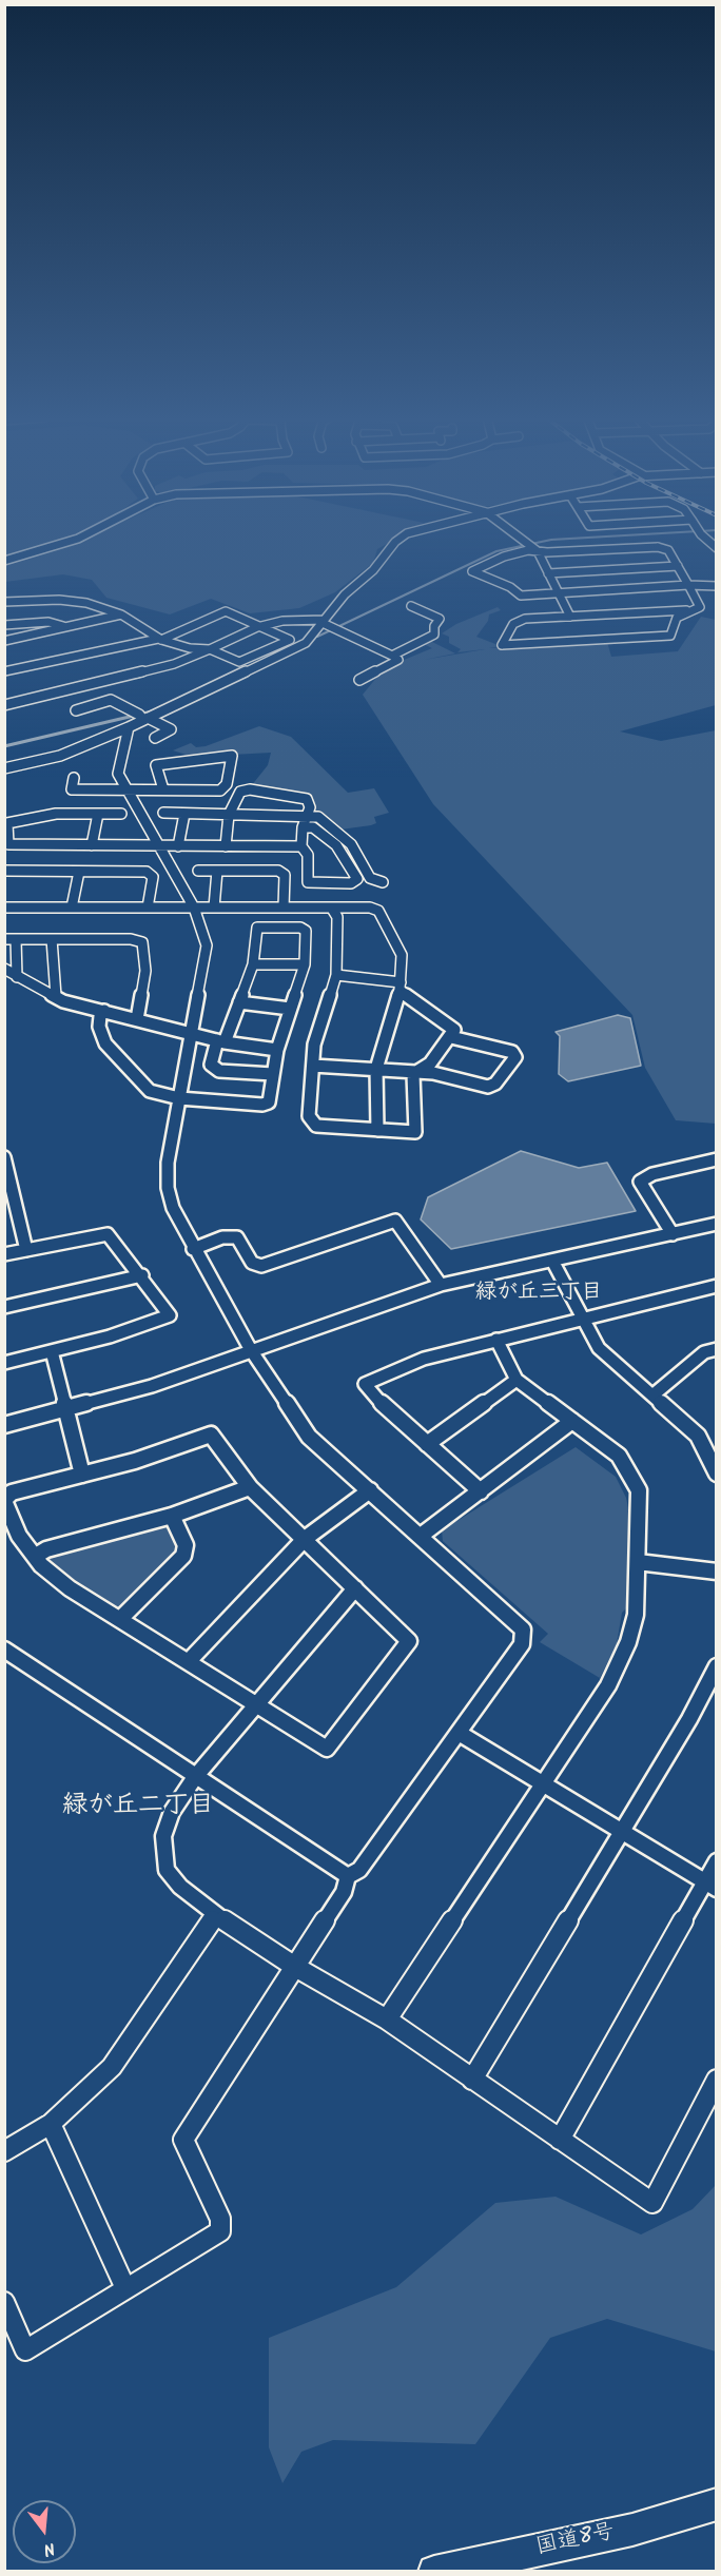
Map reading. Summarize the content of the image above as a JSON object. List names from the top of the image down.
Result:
{
  "streets": {
    "highway": ["国道8号"]
  },
  "districts": ["緑が丘三丁目", "緑が丘二丁目"],
  "north": "bottom"
}
